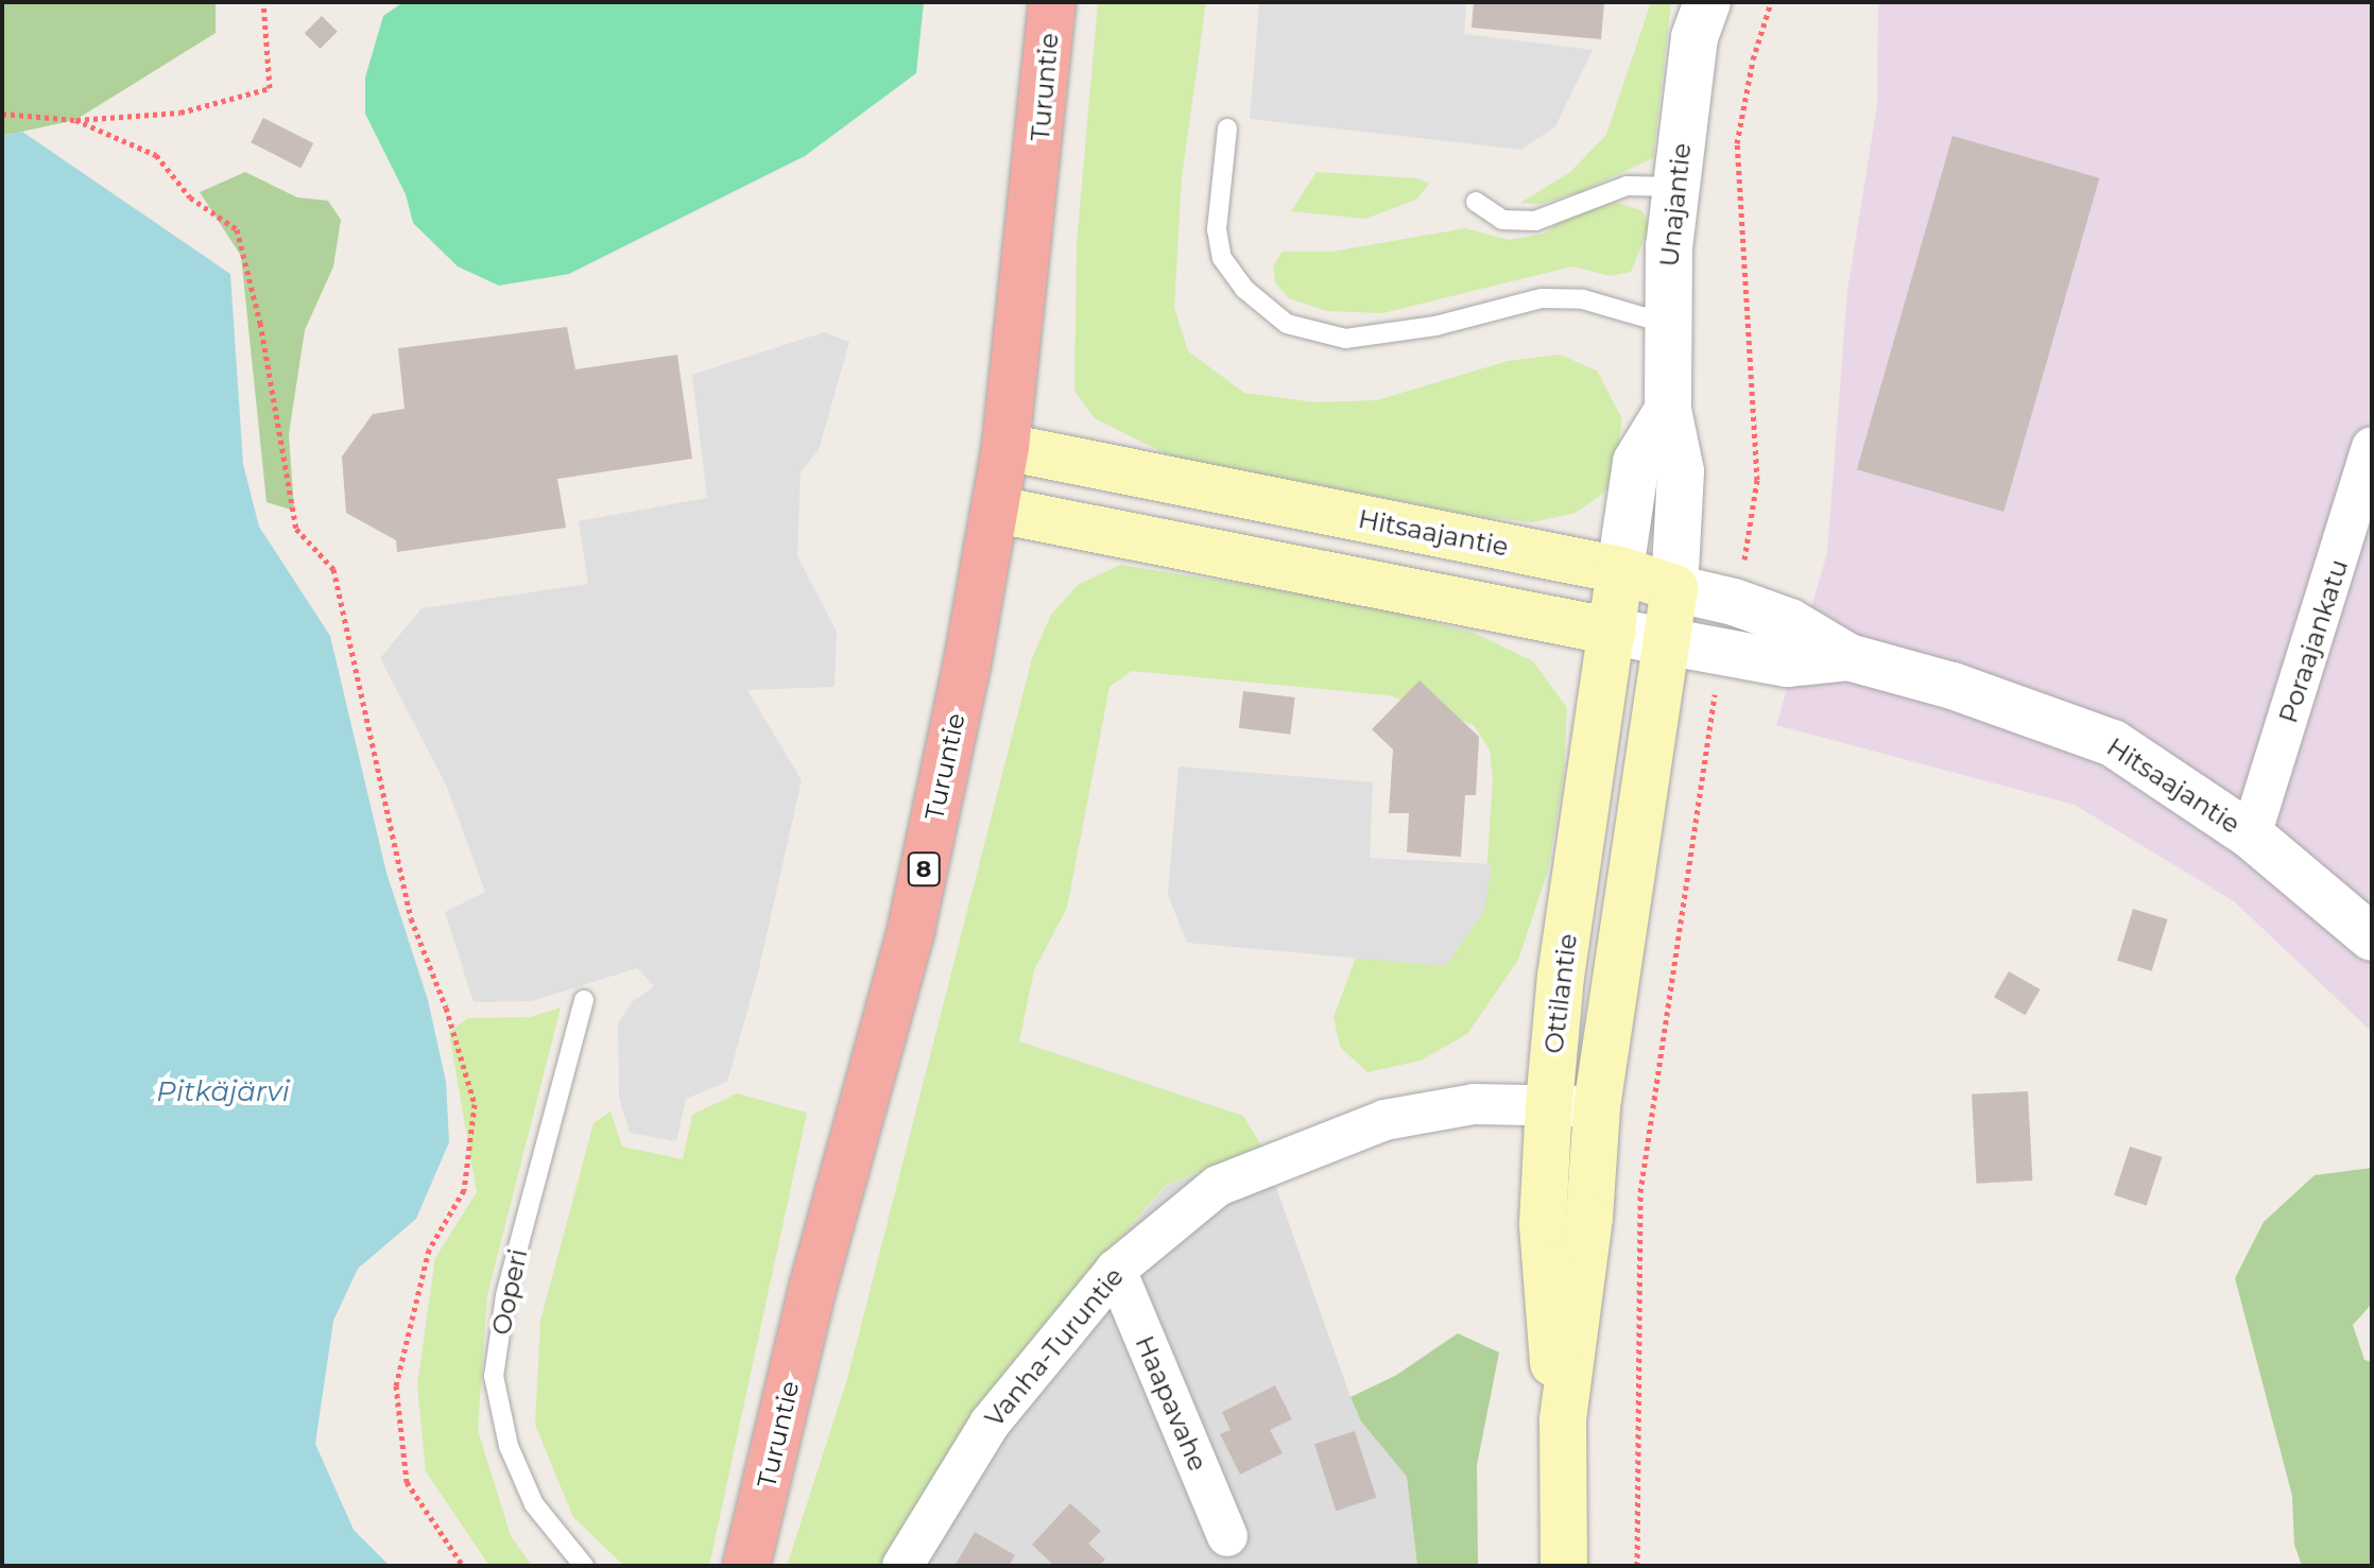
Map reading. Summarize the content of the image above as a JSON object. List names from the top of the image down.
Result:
{
  "streets": {
    "highway": ["Turuntie", "8"],
    "main road": ["Hitsaajantie", "Ottilantie"],
    "street": [
      "Unajantie",
      "Poraajankatu",
      "Vanha-Turuntie",
      "Haapavahe"
    ],
    "lane": ["Ooperi"]
  },
  "crossings": [
    ["Turuntie", "Hitsaajantie"],
    ["Unajantie", "Hitsaajantie"],
    ["Unajantie", "Ottilantie"],
    ["Hitsaajantie", "Poraajankatu"],
    ["Hitsaajantie", "Ottilantie"],
    ["Ottilantie", "Vanha-Turuntie"],
    ["Vanha-Turuntie", "Haapavahe"]
  ],
  "water": ["Pitkäjärvi"]
}
